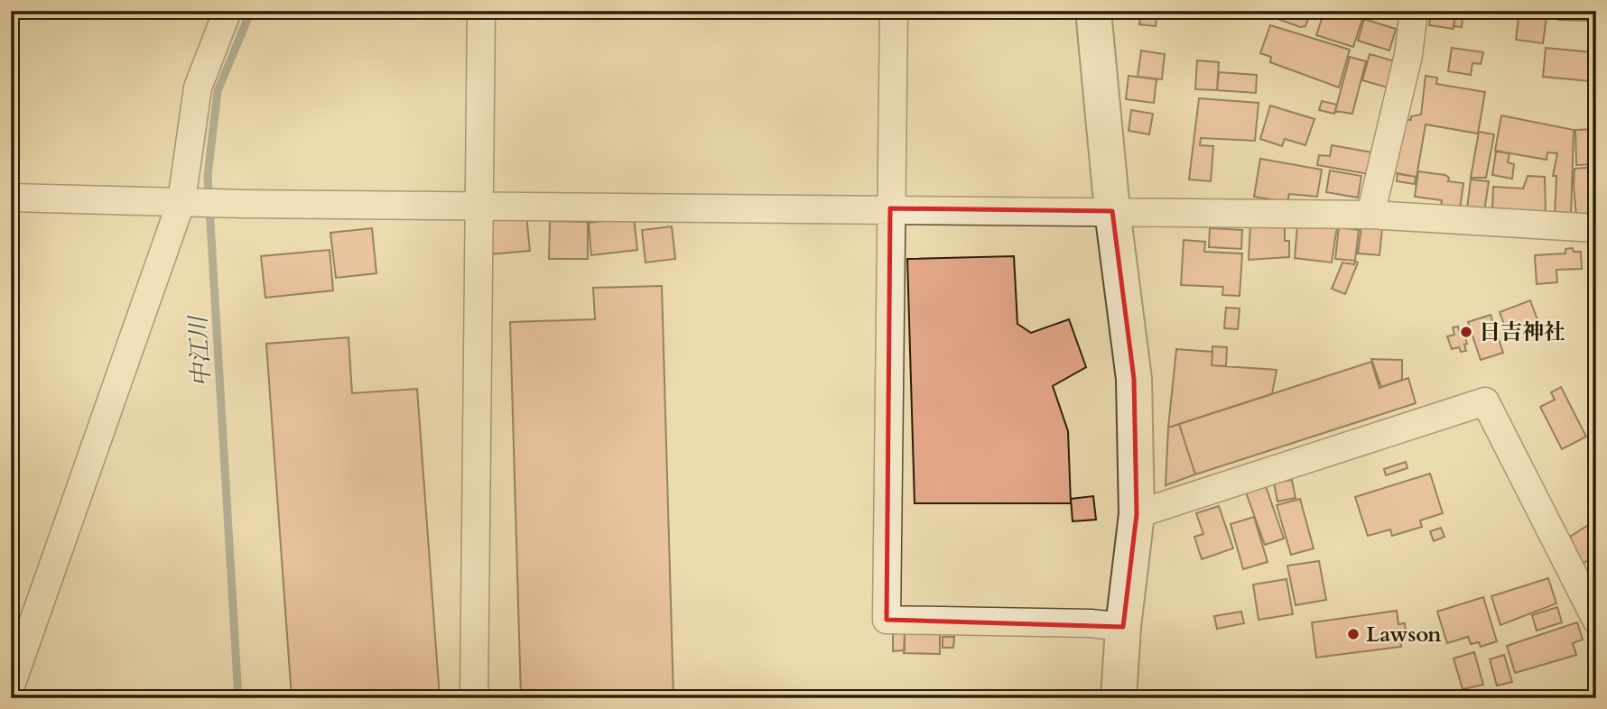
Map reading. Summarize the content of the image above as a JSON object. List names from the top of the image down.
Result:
{
  "water": ["中江川"],
  "places": ["日吉神社", "Lawson"]
}
